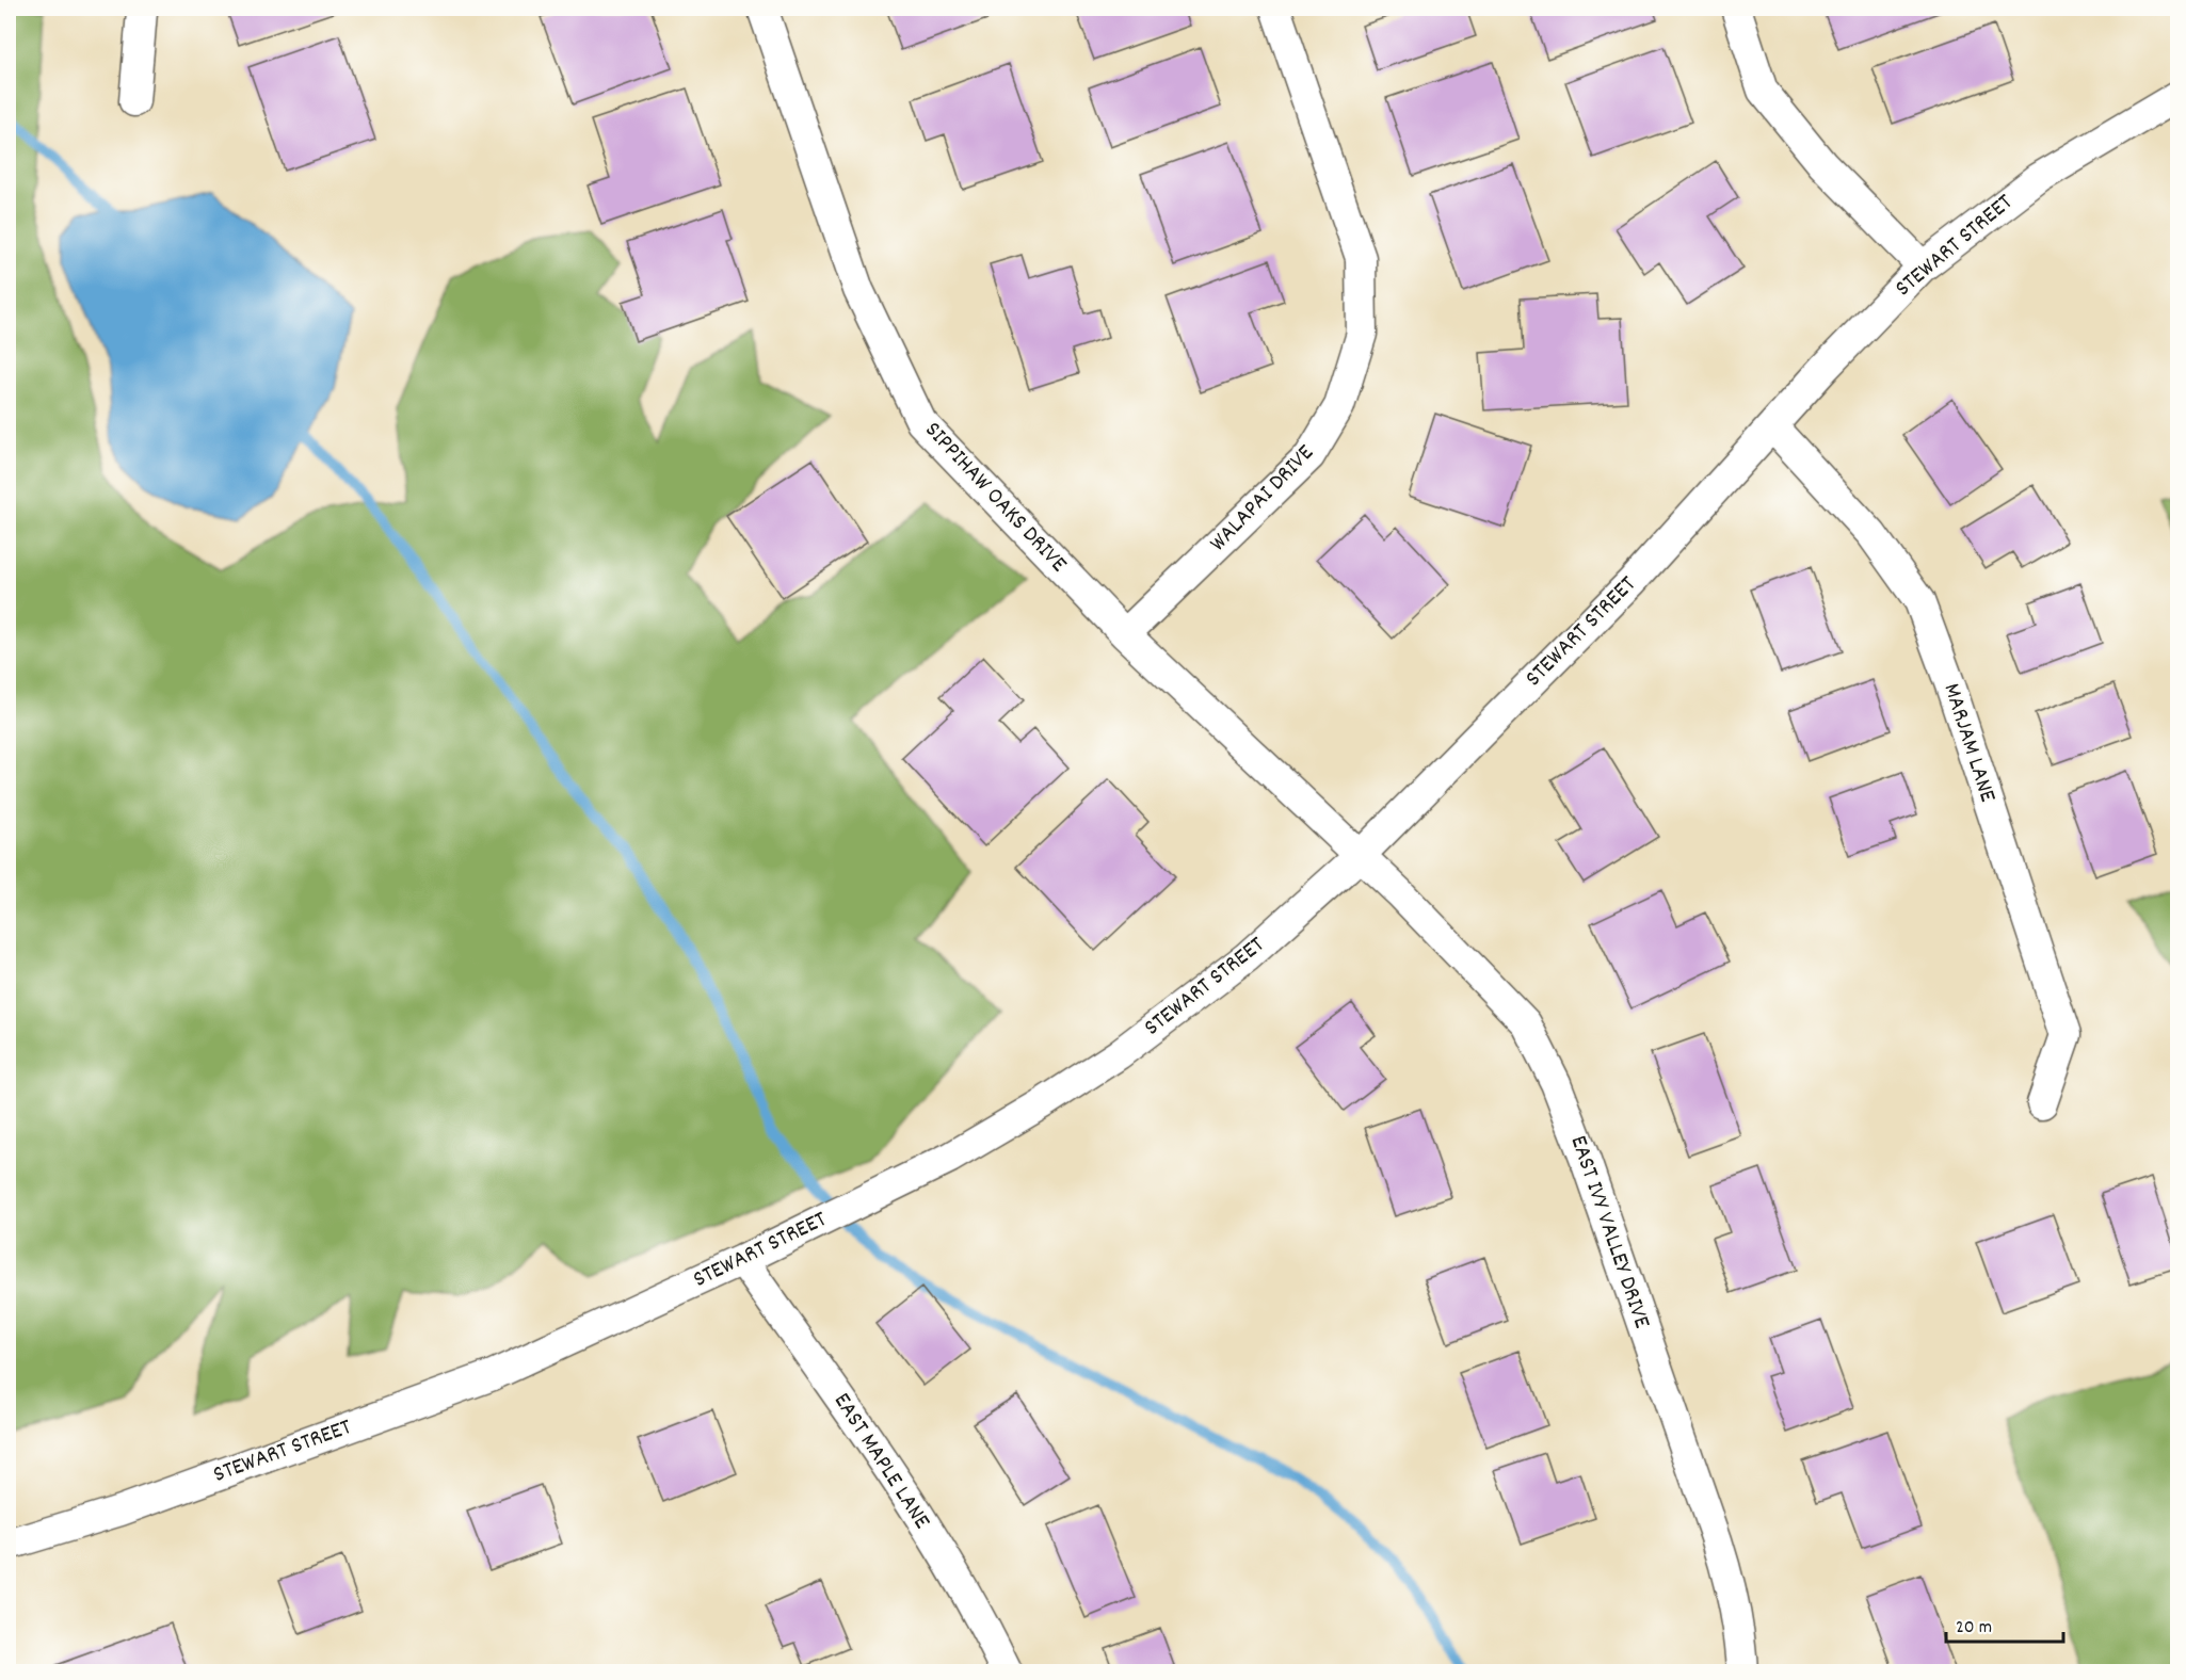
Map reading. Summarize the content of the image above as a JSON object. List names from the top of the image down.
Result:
{
  "streets": {
    "street": [
      "STEWART STREET",
      "SIPPIHAW OAKS DRIVE",
      "WALAPAI DRIVE",
      "MARJAM LANE",
      "EAST IVY VALLEY DRIVE",
      "EAST MAPLE LANE"
    ]
  },
  "crossings": [
    ["STEWART STREET", "SIPPIHAW OAKS DRIVE"],
    ["STEWART STREET", "MARJAM LANE"],
    ["STEWART STREET", "EAST IVY VALLEY DRIVE"],
    ["STEWART STREET", "EAST MAPLE LANE"],
    ["SIPPIHAW OAKS DRIVE", "WALAPAI DRIVE"],
    ["SIPPIHAW OAKS DRIVE", "EAST IVY VALLEY DRIVE"]
  ],
  "scale_bar": "20 m"
}
